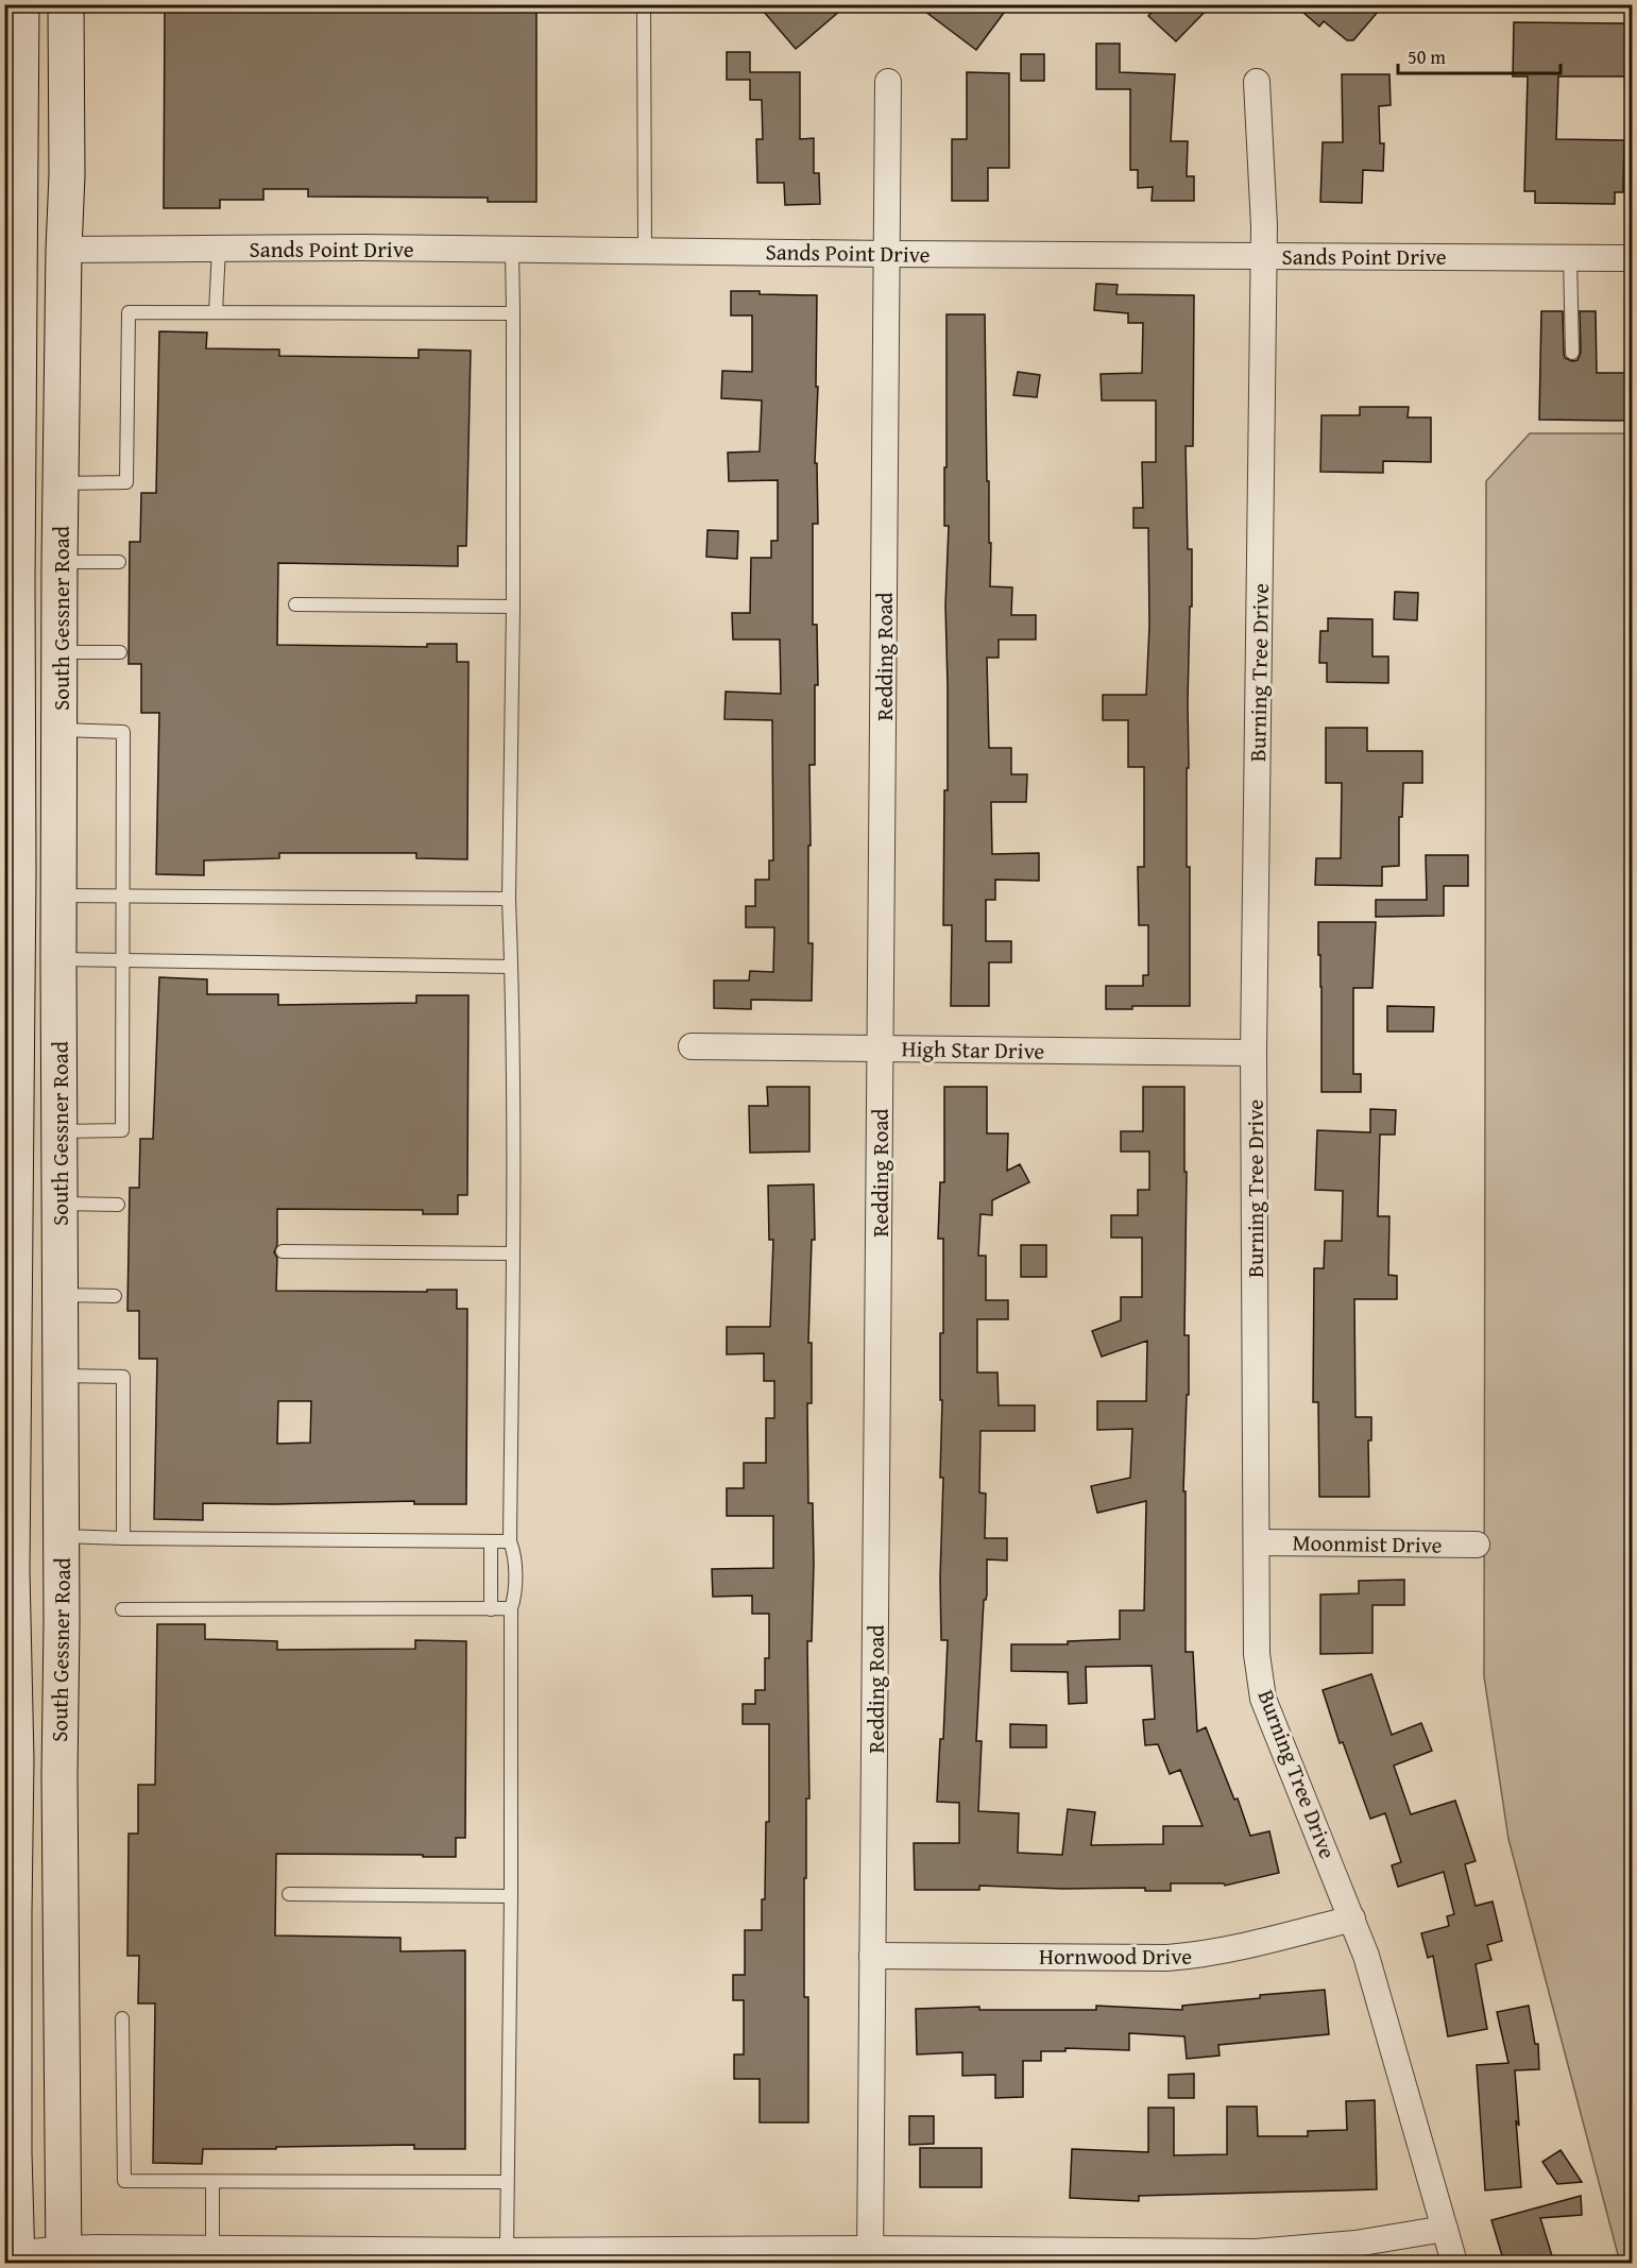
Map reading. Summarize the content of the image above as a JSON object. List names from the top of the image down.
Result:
{
  "streets": {
    "main road": ["South Gessner Road"],
    "street": [
      "Sands Point Drive",
      "Redding Road",
      "Burning Tree Drive",
      "High Star Drive",
      "Moonmist Drive",
      "Hornwood Drive"
    ]
  },
  "crossings": [
    ["Sands Point Drive", "South Gessner Road"],
    ["Sands Point Drive", "Redding Road"],
    ["Sands Point Drive", "Burning Tree Drive"],
    ["Redding Road", "High Star Drive"],
    ["Redding Road", "Hornwood Drive"],
    ["Burning Tree Drive", "High Star Drive"],
    ["Burning Tree Drive", "Moonmist Drive"],
    ["Burning Tree Drive", "Hornwood Drive"]
  ],
  "scale_bar": "50 m"
}
